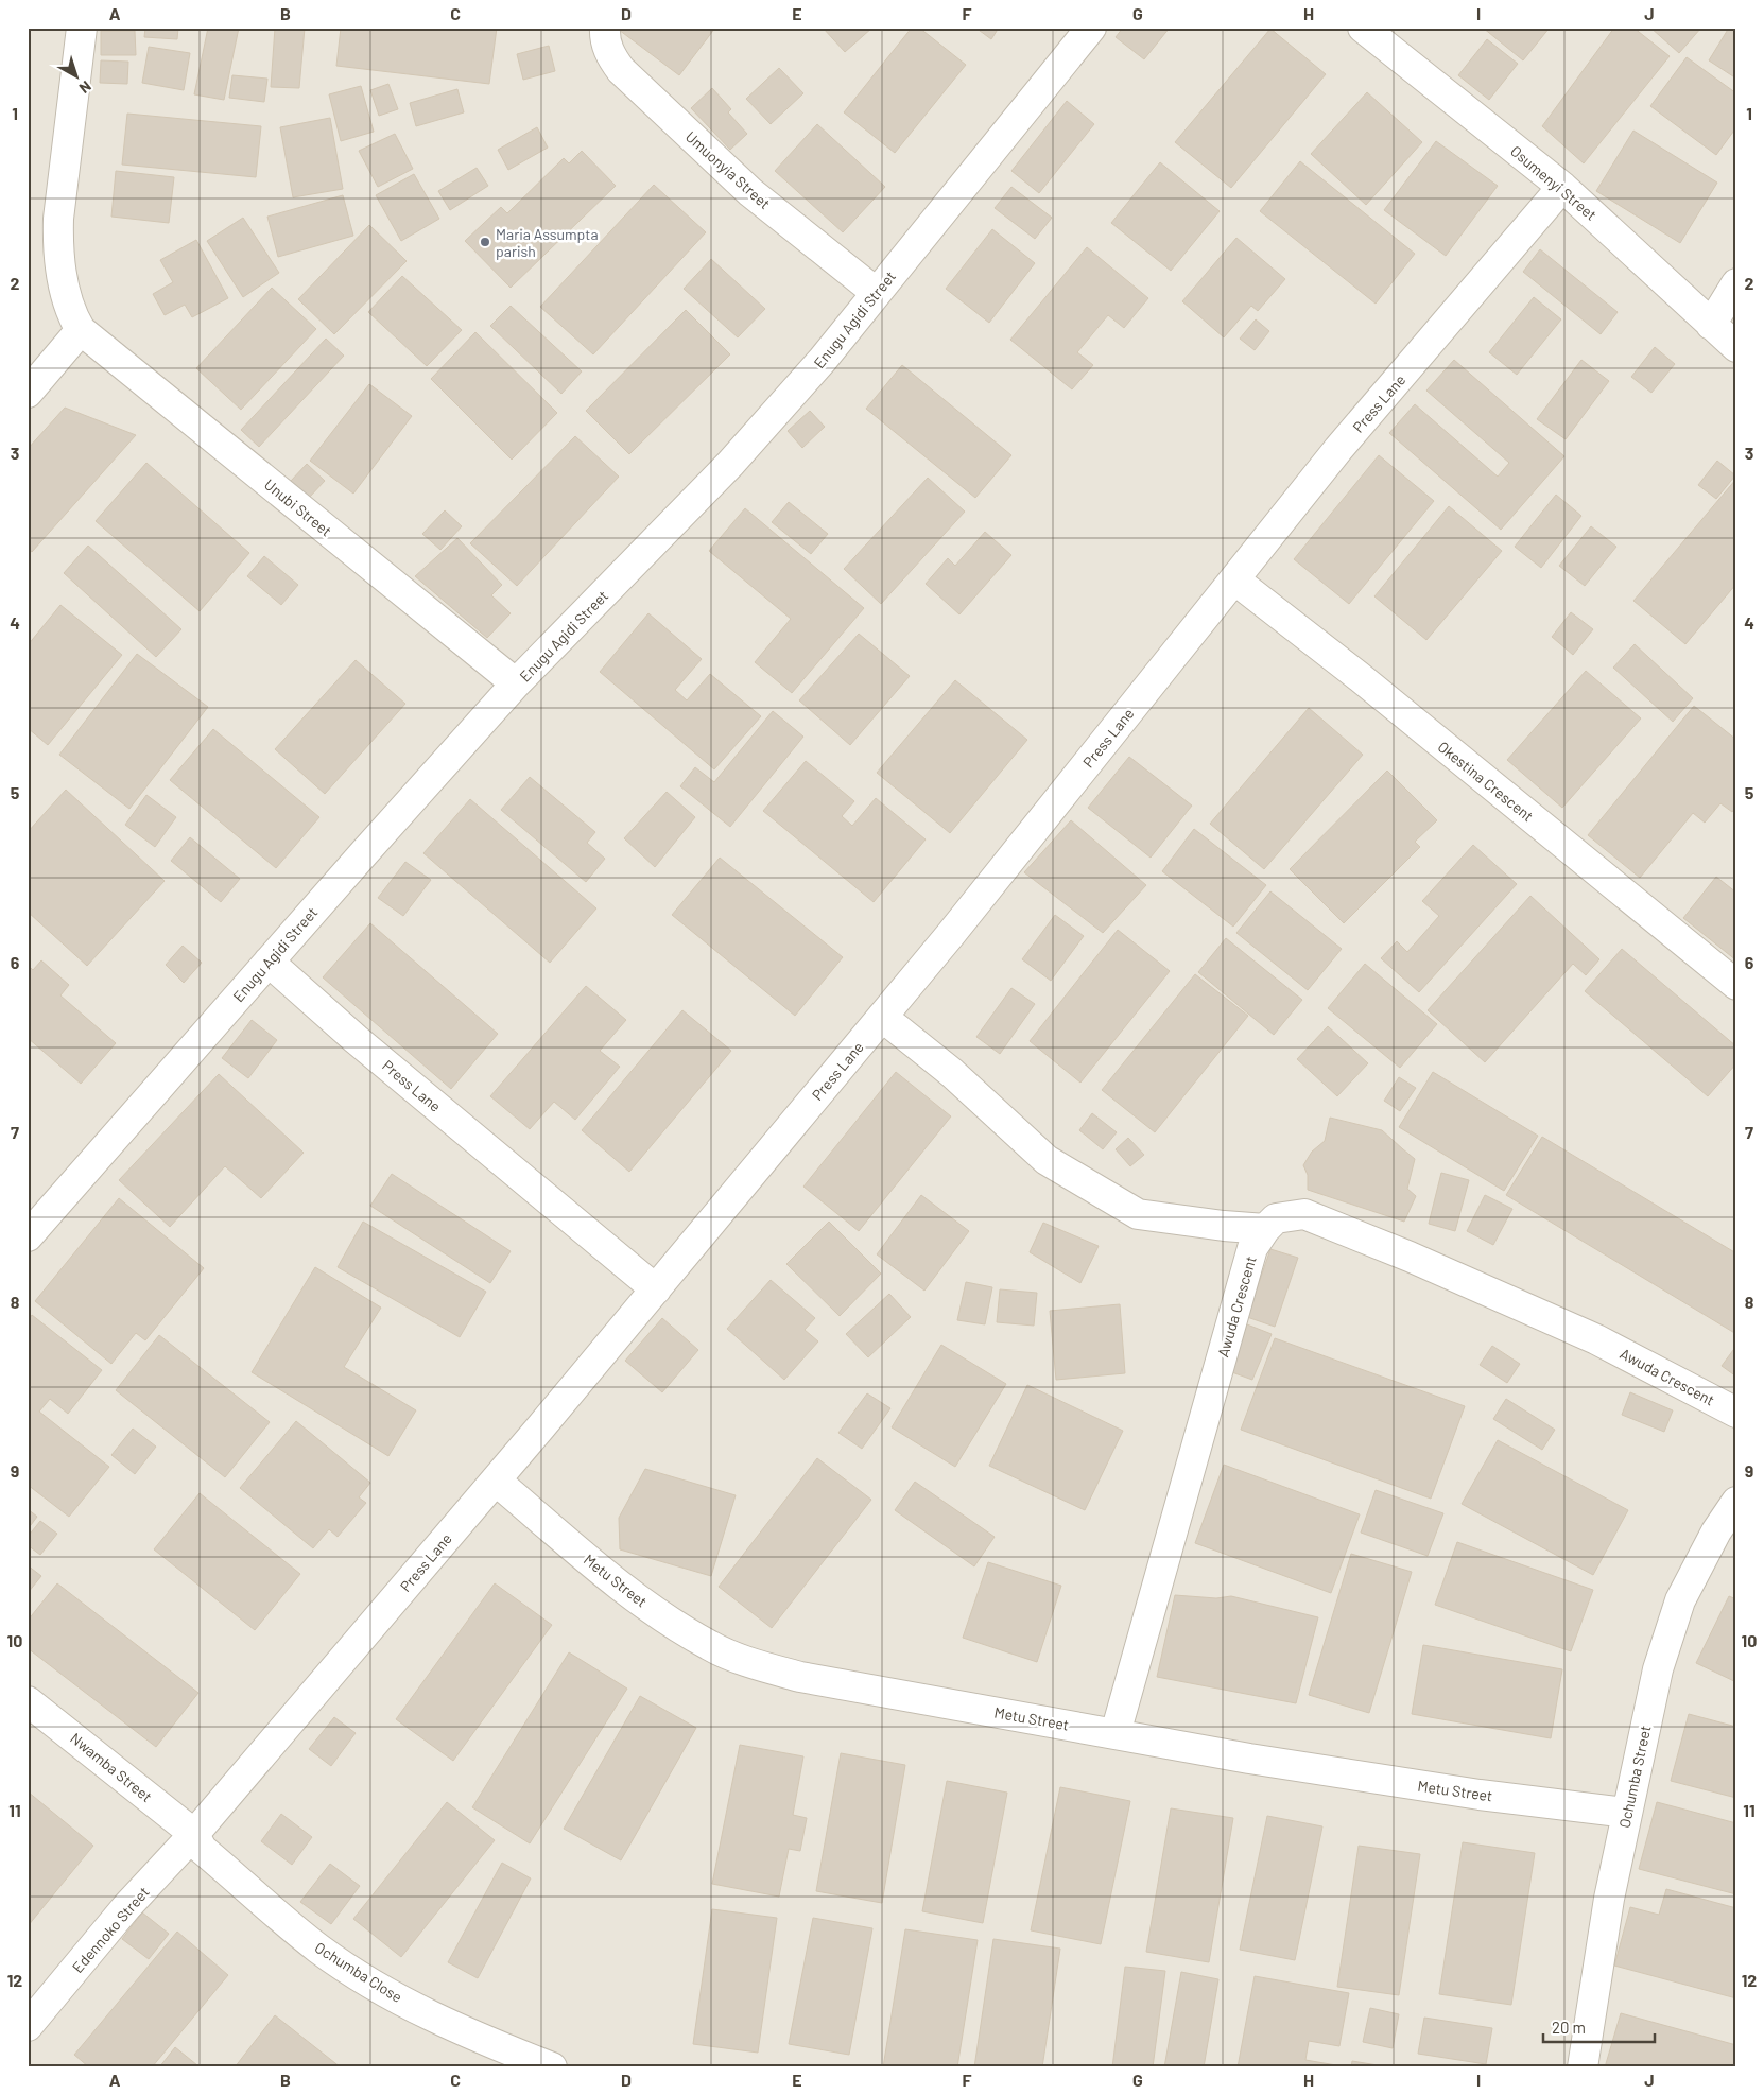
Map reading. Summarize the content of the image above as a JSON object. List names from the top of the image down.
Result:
{
  "streets": {
    "street": [
      "Umuonyia Street",
      "Osumenyi Street",
      "Enugu Agidi Street",
      "Press Lane",
      "Unubi Street",
      "Okestina Crescent",
      "Awuda Crescent",
      "Metu Street",
      "Nwamba Street",
      "Ochumba Street",
      "Edennoko Street",
      "Ochumba Close"
    ]
  },
  "crossings": [
    ["Umuonyia Street", "Enugu Agidi Street"],
    ["Osumenyi Street", "Press Lane"],
    ["Enugu Agidi Street", "Press Lane"],
    ["Enugu Agidi Street", "Unubi Street"],
    ["Press Lane", "Okestina Crescent"],
    ["Press Lane", "Metu Street"],
    ["Press Lane", "Nwamba Street"],
    ["Press Lane", "Edennoko Street"],
    ["Press Lane", "Ochumba Close"],
    ["Awuda Crescent", "Metu Street"],
    ["Metu Street", "Ochumba Street"],
    ["Nwamba Street", "Edennoko Street"],
    ["Nwamba Street", "Ochumba Close"],
    ["Edennoko Street", "Ochumba Close"]
  ],
  "places": ["Maria Assumpta parish"],
  "scale_bar": "20 m",
  "north": "bottom right",
  "grid": {
    "columns": [
      "A",
      "B",
      "C",
      "D",
      "E",
      "F",
      "G",
      "H",
      "I",
      "J"
    ],
    "rows": [
      "1",
      "2",
      "3",
      "4",
      "5",
      "6",
      "7",
      "8",
      "9",
      "10",
      "11",
      "12"
    ]
  }
}
